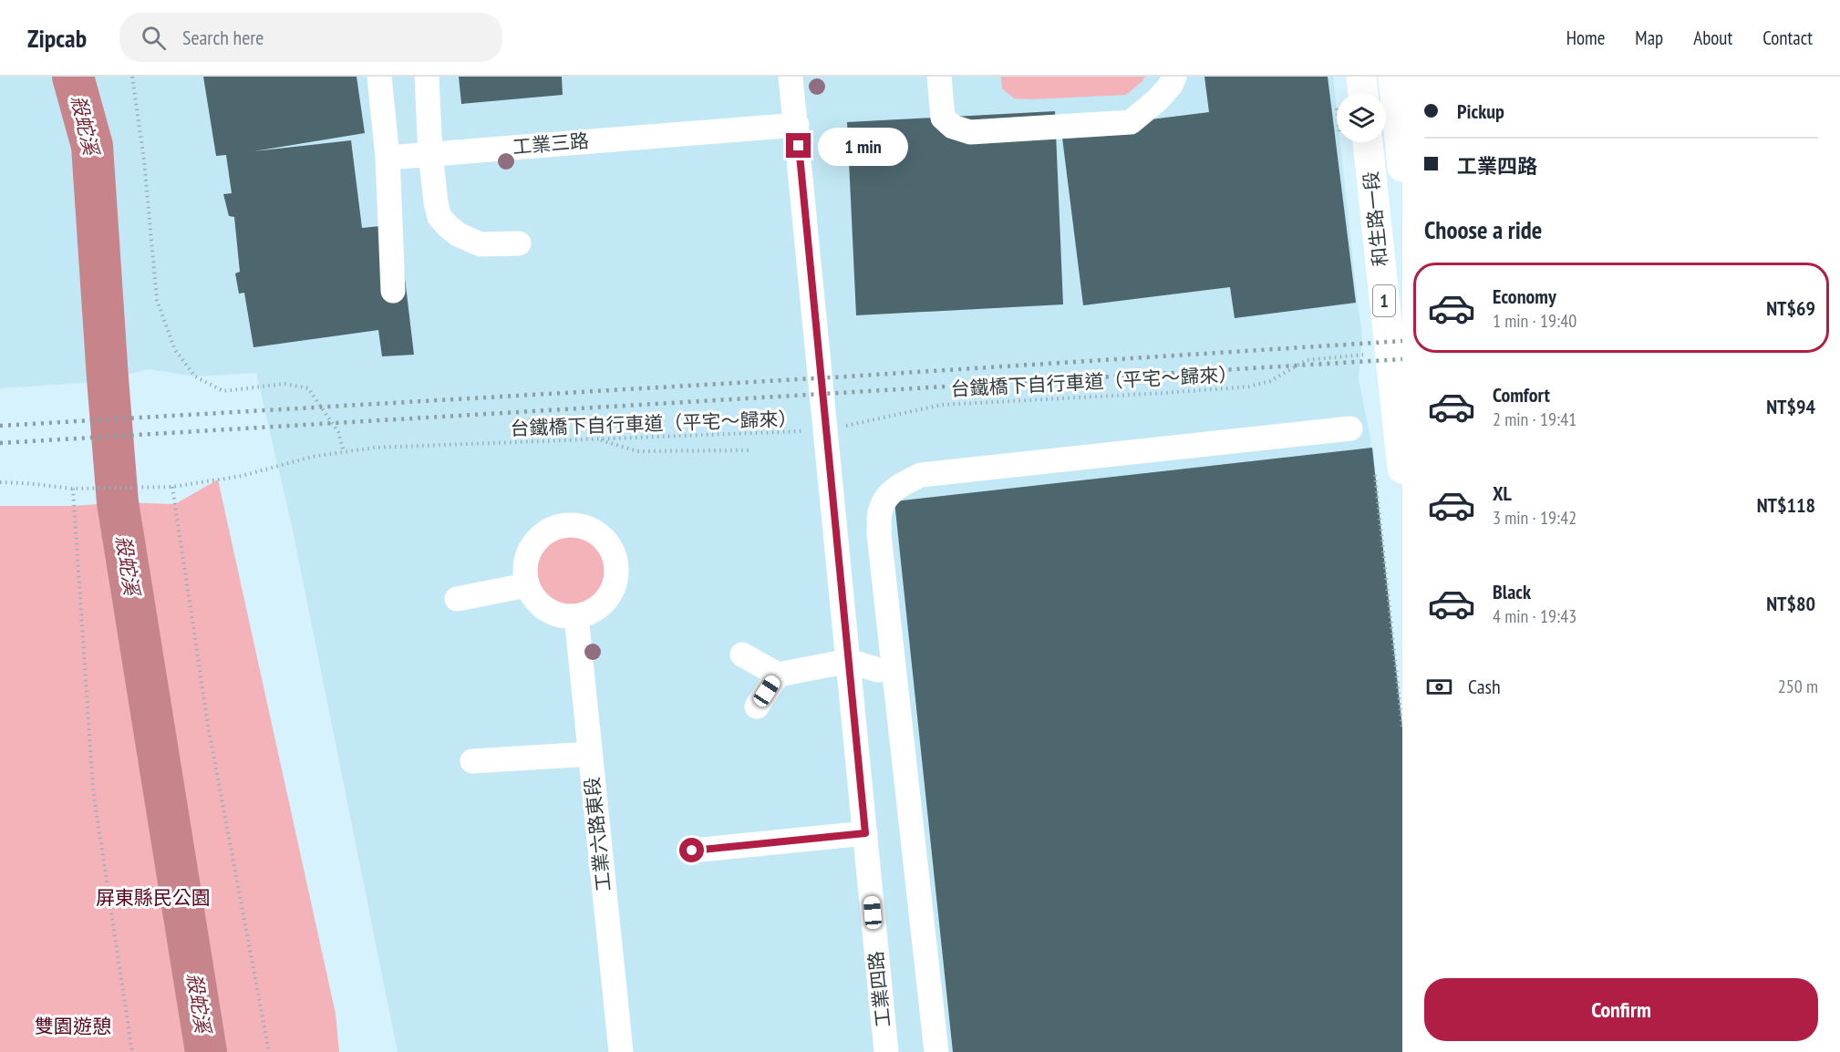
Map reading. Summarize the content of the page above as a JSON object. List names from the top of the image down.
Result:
{
  "streets": {
    "main road": ["和生路一段", "1"],
    "street": ["工業三路", "工業六路東段", "工業四路"],
    "path": ["台鐵橋下自行車道（平宅～歸來）"]
  },
  "crossings": [
    ["工業三路", "工業四路"],
    ["和生路一段", "台鐵橋下自行車道（平宅～歸來）"],
    ["台鐵橋下自行車道（平宅～歸來）", "工業四路"]
  ],
  "water": ["殺蛇溪"],
  "parks": ["屏東縣民公園", "雙園遊憩"],
  "page": {
    "header": "Zipcab",
    "search": "Search here",
    "nav": [
      "Home",
      "Map",
      "About",
      "Contact"
    ],
    "banner": ["Pickup", "工業四路"],
    "bubble": "1 min",
    "heading": "Choose a ride",
    "list": [
      {
        "name": "Economy",
        "note": "1 min · 19:40",
        "value": "NT$69"
      },
      {
        "name": "Comfort",
        "note": "2 min · 19:41",
        "value": "NT$94"
      },
      {
        "name": "XL",
        "note": "3 min · 19:42",
        "value": "NT$118"
      },
      {
        "name": "Black",
        "note": "4 min · 19:43",
        "value": "NT$80"
      }
    ],
    "pay": ["Cash", "250 m"],
    "buttons": "Confirm"
  }
}
